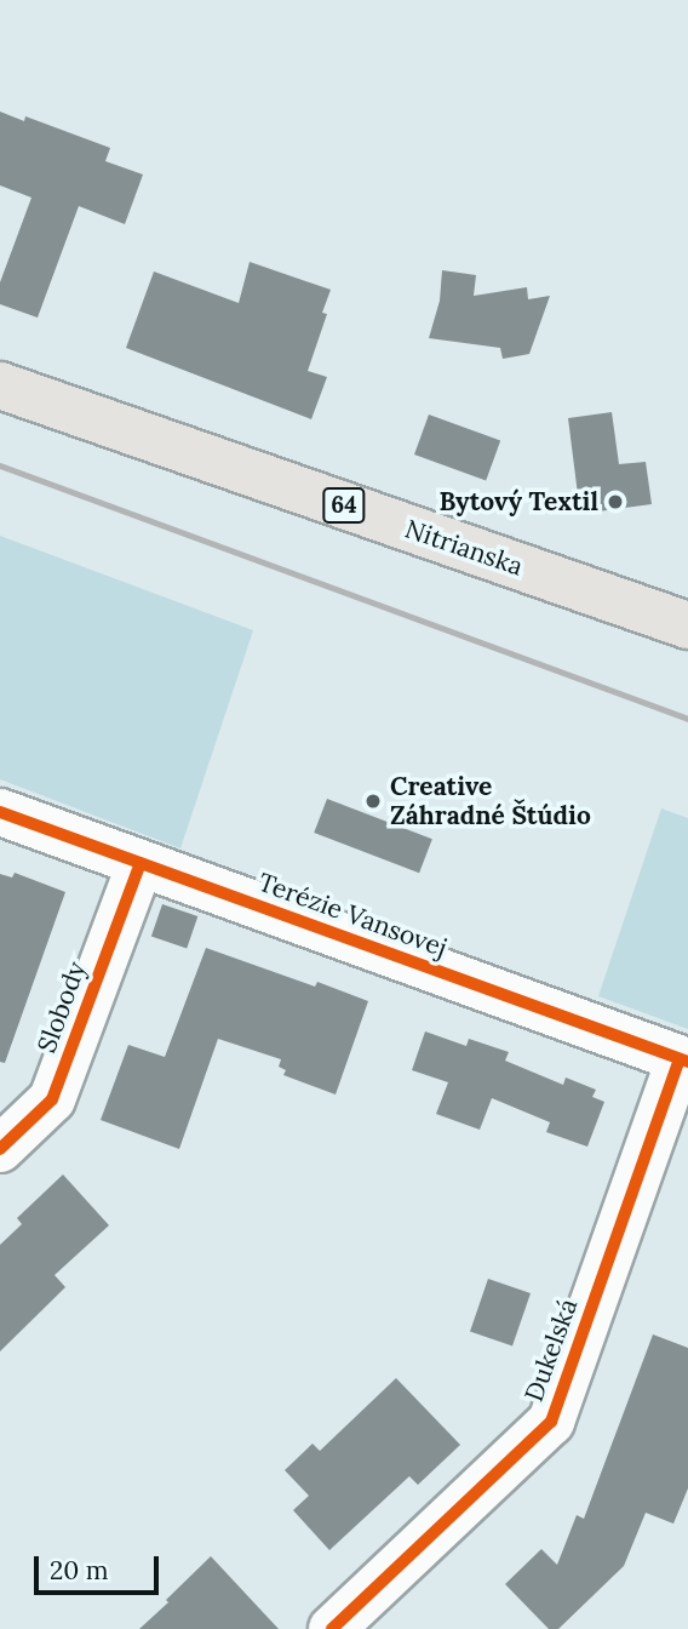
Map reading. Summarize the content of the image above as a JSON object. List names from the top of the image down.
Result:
{
  "streets": {
    "main road": ["64", "Nitrianska"],
    "street": ["Terézie Vansovej", "Slobody", "Dukelská"]
  },
  "crossings": [
    ["Terézie Vansovej", "Slobody"],
    ["Terézie Vansovej", "Dukelská"]
  ],
  "places": ["Bytový Textil", "Creative Záhradné Štúdio"],
  "scale_bar": "20 m"
}
